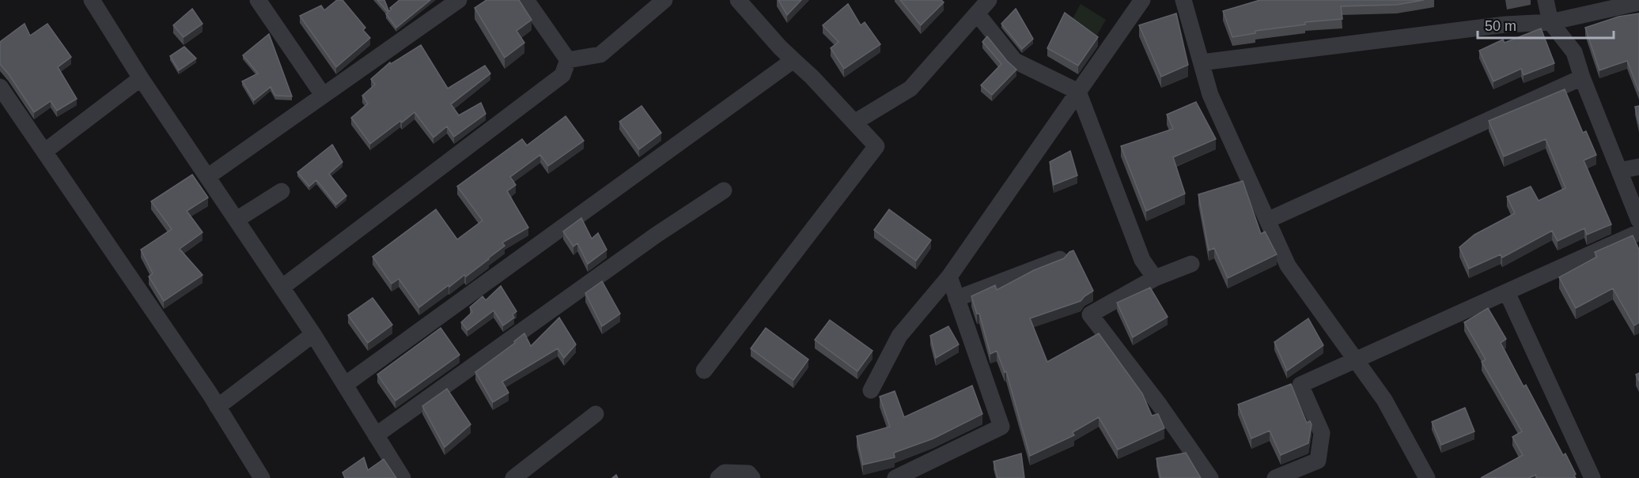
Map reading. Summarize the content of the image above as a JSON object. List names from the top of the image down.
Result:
{
  "scale_bar": "50 m"
}
